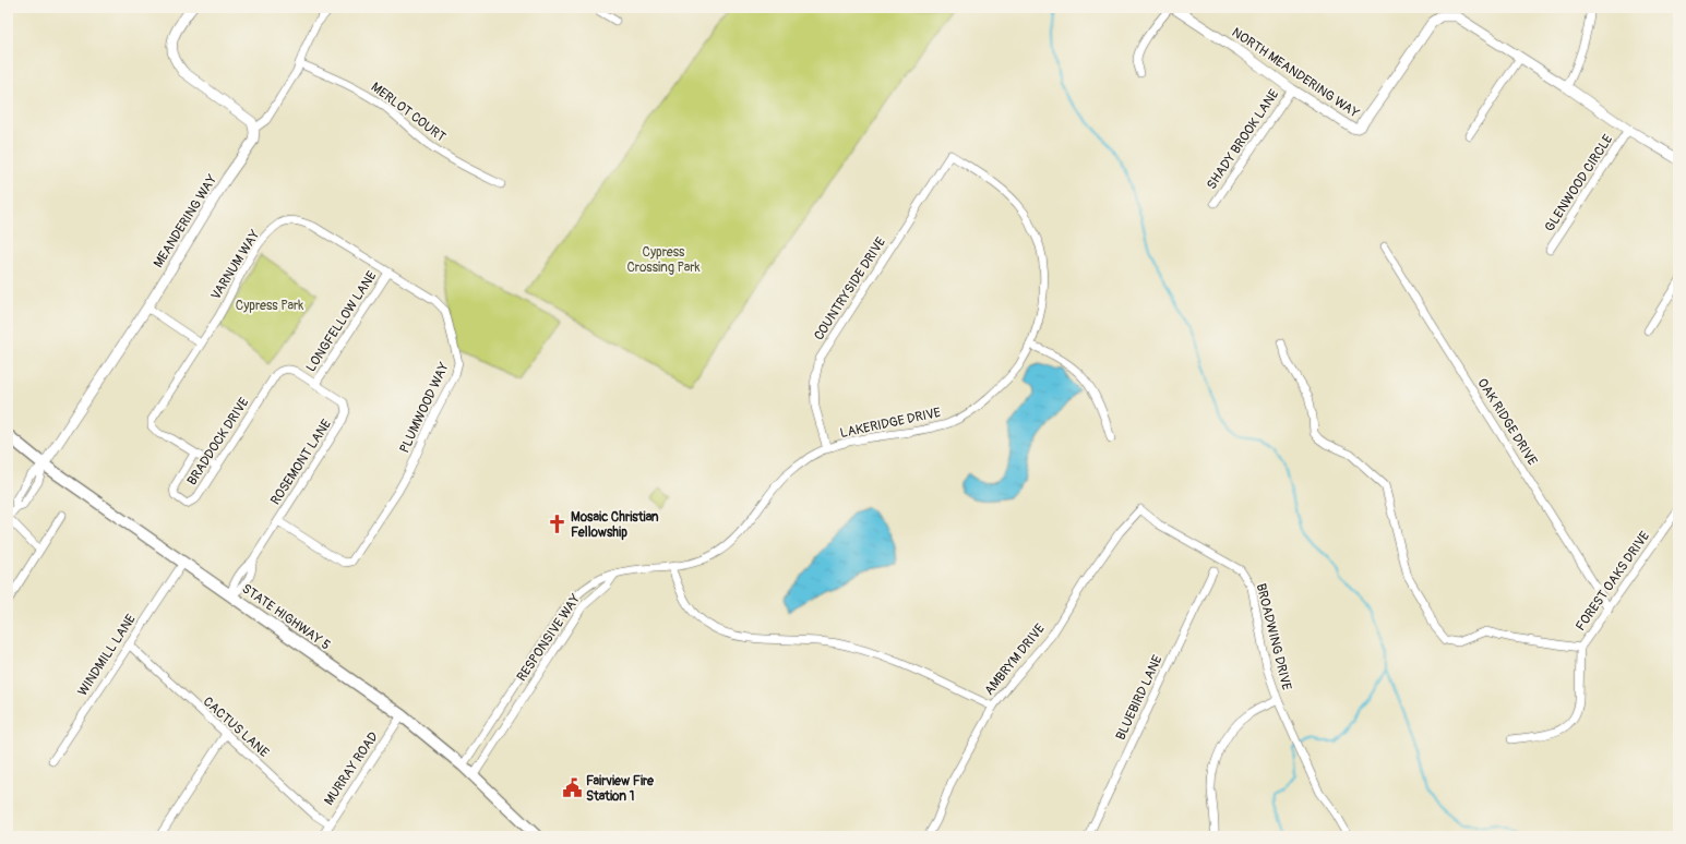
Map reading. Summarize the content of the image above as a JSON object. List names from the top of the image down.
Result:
{
  "streets": {
    "main road": ["STATE HIGHWAY 5"],
    "street": [
      "NORTH MEANDERING WAY",
      "MERLOT COURT",
      "SHADY BROOK LANE",
      "GLENWOOD CIRCLE",
      "MEANDERING WAY",
      "VARNUM WAY",
      "COUNTRYSIDE DRIVE",
      "LONGFELLOW LANE",
      "PLUMWOOD WAY",
      "OAK RIDGE DRIVE",
      "LAKERIDGE DRIVE",
      "BRADDOCK DRIVE",
      "ROSEMONT LANE",
      "FOREST OAKS DRIVE",
      "BROADWING DRIVE",
      "RESPONSIVE WAY",
      "WINDMILL LANE",
      "AMBRYM DRIVE",
      "BLUEBIRD LANE",
      "CACTUS LANE",
      "MURRAY ROAD"
    ]
  },
  "crossings": [
    ["NORTH MEANDERING WAY", "SHADY BROOK LANE"],
    ["NORTH MEANDERING WAY", "GLENWOOD CIRCLE"],
    ["MEANDERING WAY", "STATE HIGHWAY 5"],
    ["VARNUM WAY", "LONGFELLOW LANE"],
    ["VARNUM WAY", "PLUMWOOD WAY"],
    ["VARNUM WAY", "BRADDOCK DRIVE"],
    ["COUNTRYSIDE DRIVE", "LAKERIDGE DRIVE"],
    ["LONGFELLOW LANE", "PLUMWOOD WAY"],
    ["LONGFELLOW LANE", "BRADDOCK DRIVE"],
    ["LONGFELLOW LANE", "ROSEMONT LANE"],
    ["PLUMWOOD WAY", "ROSEMONT LANE"],
    ["OAK RIDGE DRIVE", "FOREST OAKS DRIVE"],
    ["LAKERIDGE DRIVE", "RESPONSIVE WAY"],
    ["BRADDOCK DRIVE", "ROSEMONT LANE"],
    ["ROSEMONT LANE", "STATE HIGHWAY 5"],
    ["STATE HIGHWAY 5", "RESPONSIVE WAY"],
    ["STATE HIGHWAY 5", "WINDMILL LANE"],
    ["STATE HIGHWAY 5", "MURRAY ROAD"],
    ["BROADWING DRIVE", "AMBRYM DRIVE"],
    ["WINDMILL LANE", "CACTUS LANE"],
    ["CACTUS LANE", "MURRAY ROAD"]
  ],
  "parks": ["Cypress Crossing Park", "Cypress Park"],
  "places": {
    "church": ["Mosaic Christian Fellowship"],
    "public building": ["Fairview Fire Station 1"]
  }
}
